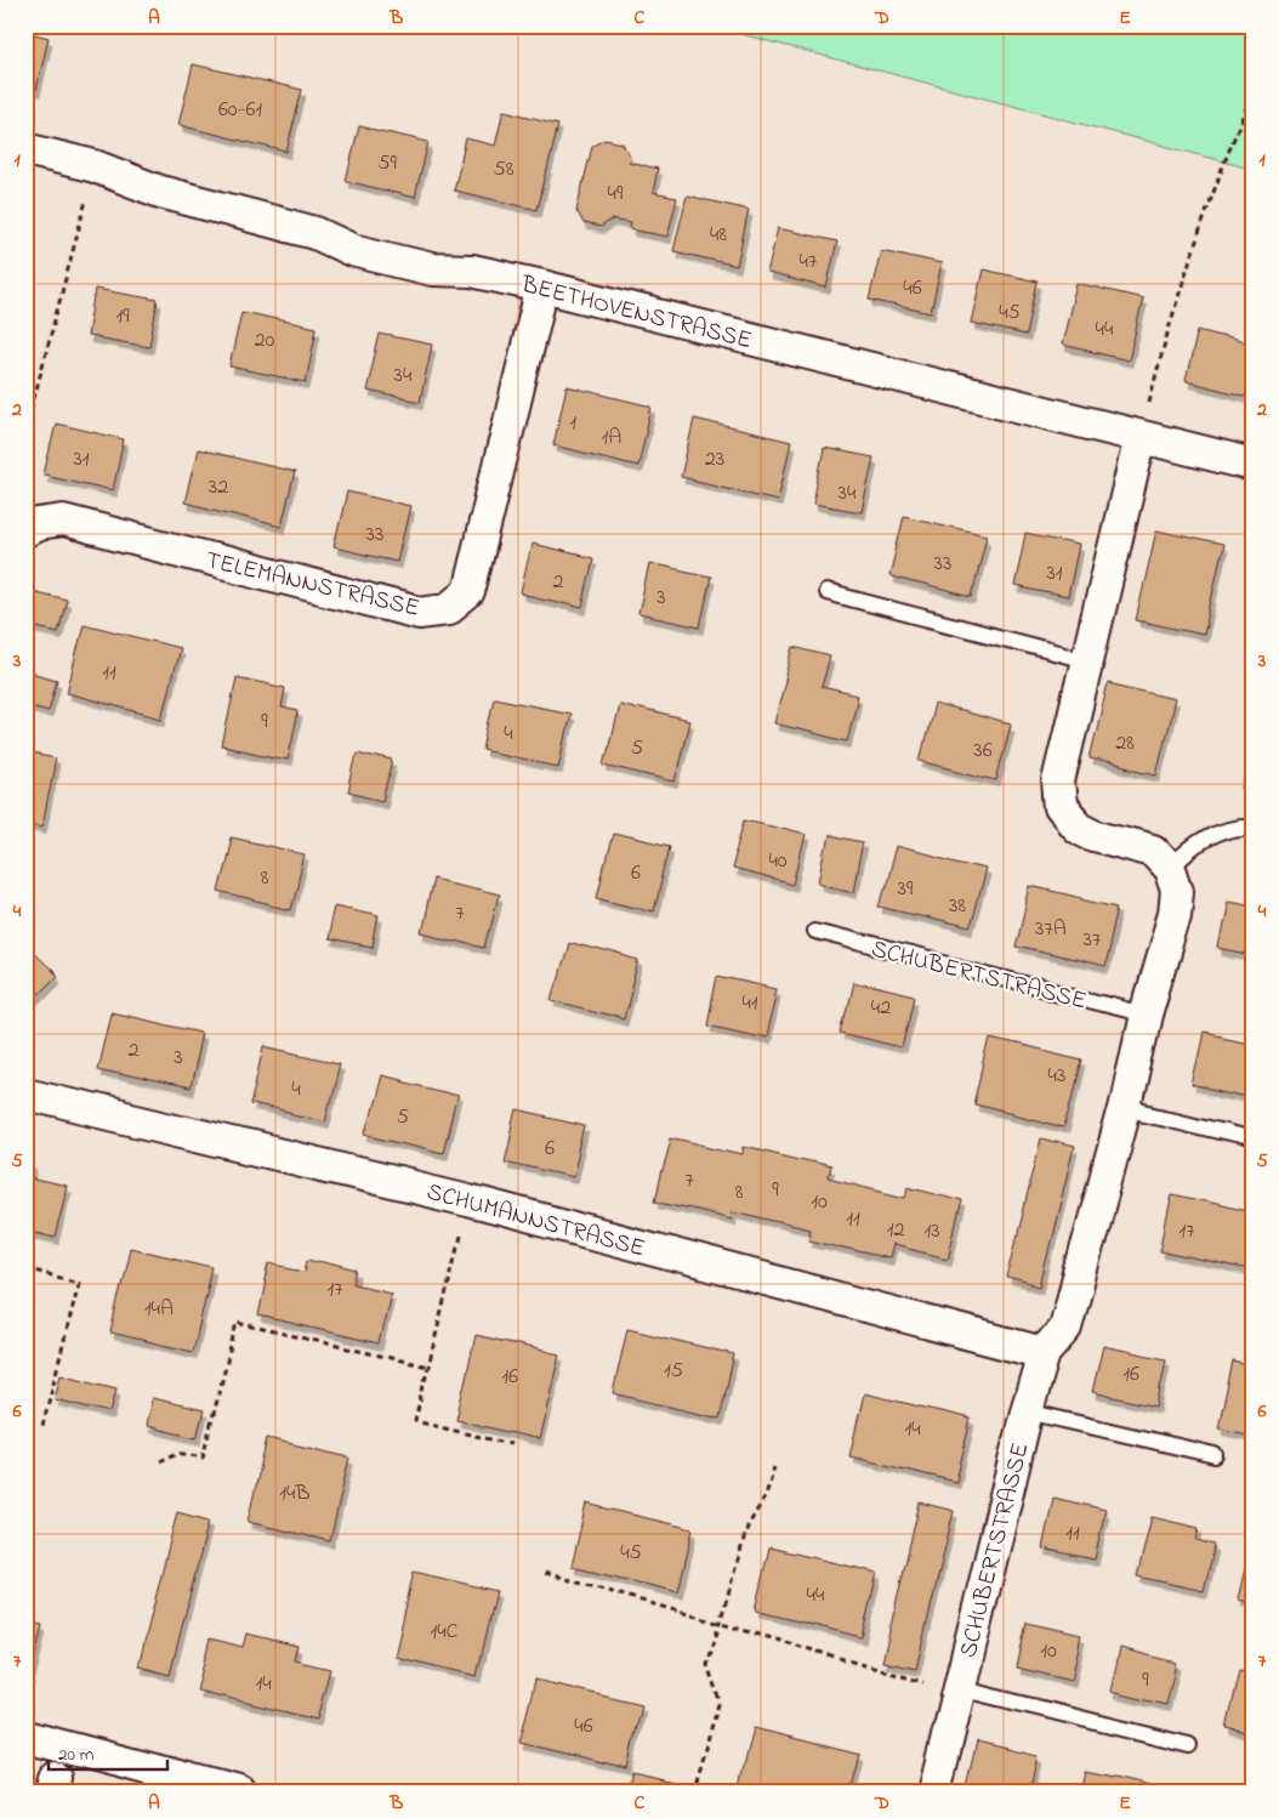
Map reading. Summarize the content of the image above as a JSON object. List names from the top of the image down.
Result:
{
  "streets": {
    "street": [
      "BEETHOVENSTRASSE",
      "TELEMANNSTRASSE",
      "SCHUBERTSTRASSE",
      "SCHUMANNSTRASSE"
    ]
  },
  "crossings": [
    ["BEETHOVENSTRASSE", "TELEMANNSTRASSE"],
    ["SCHUBERTSTRASSE", "SCHUMANNSTRASSE"]
  ],
  "house_numbers": [
    "60-61",
    "59",
    "58",
    "49",
    "48",
    "47",
    "46",
    "45",
    "19",
    "44",
    "20",
    "34",
    "1",
    "1A",
    "31",
    "23",
    "32",
    "34",
    "33",
    "33",
    "31",
    "2",
    "3",
    "11",
    "9",
    "4",
    "28",
    "5",
    "36",
    "40",
    "6",
    "8",
    "39",
    "38",
    "7",
    "37A",
    "37",
    "41",
    "42",
    "2",
    "3",
    "43",
    "4",
    "5",
    "6",
    "7",
    "9",
    "8",
    "10",
    "11",
    "12",
    "13",
    "17",
    "17",
    "14A",
    "15",
    "16",
    "16",
    "14",
    "14B",
    "11",
    "45",
    "44",
    "14C",
    "10",
    "9",
    "14",
    "46"
  ],
  "scale_bar": "20 m",
  "grid": {
    "columns": [
      "A",
      "B",
      "C",
      "D",
      "E"
    ],
    "rows": [
      "1",
      "2",
      "3",
      "4",
      "5",
      "6",
      "7"
    ]
  }
}
